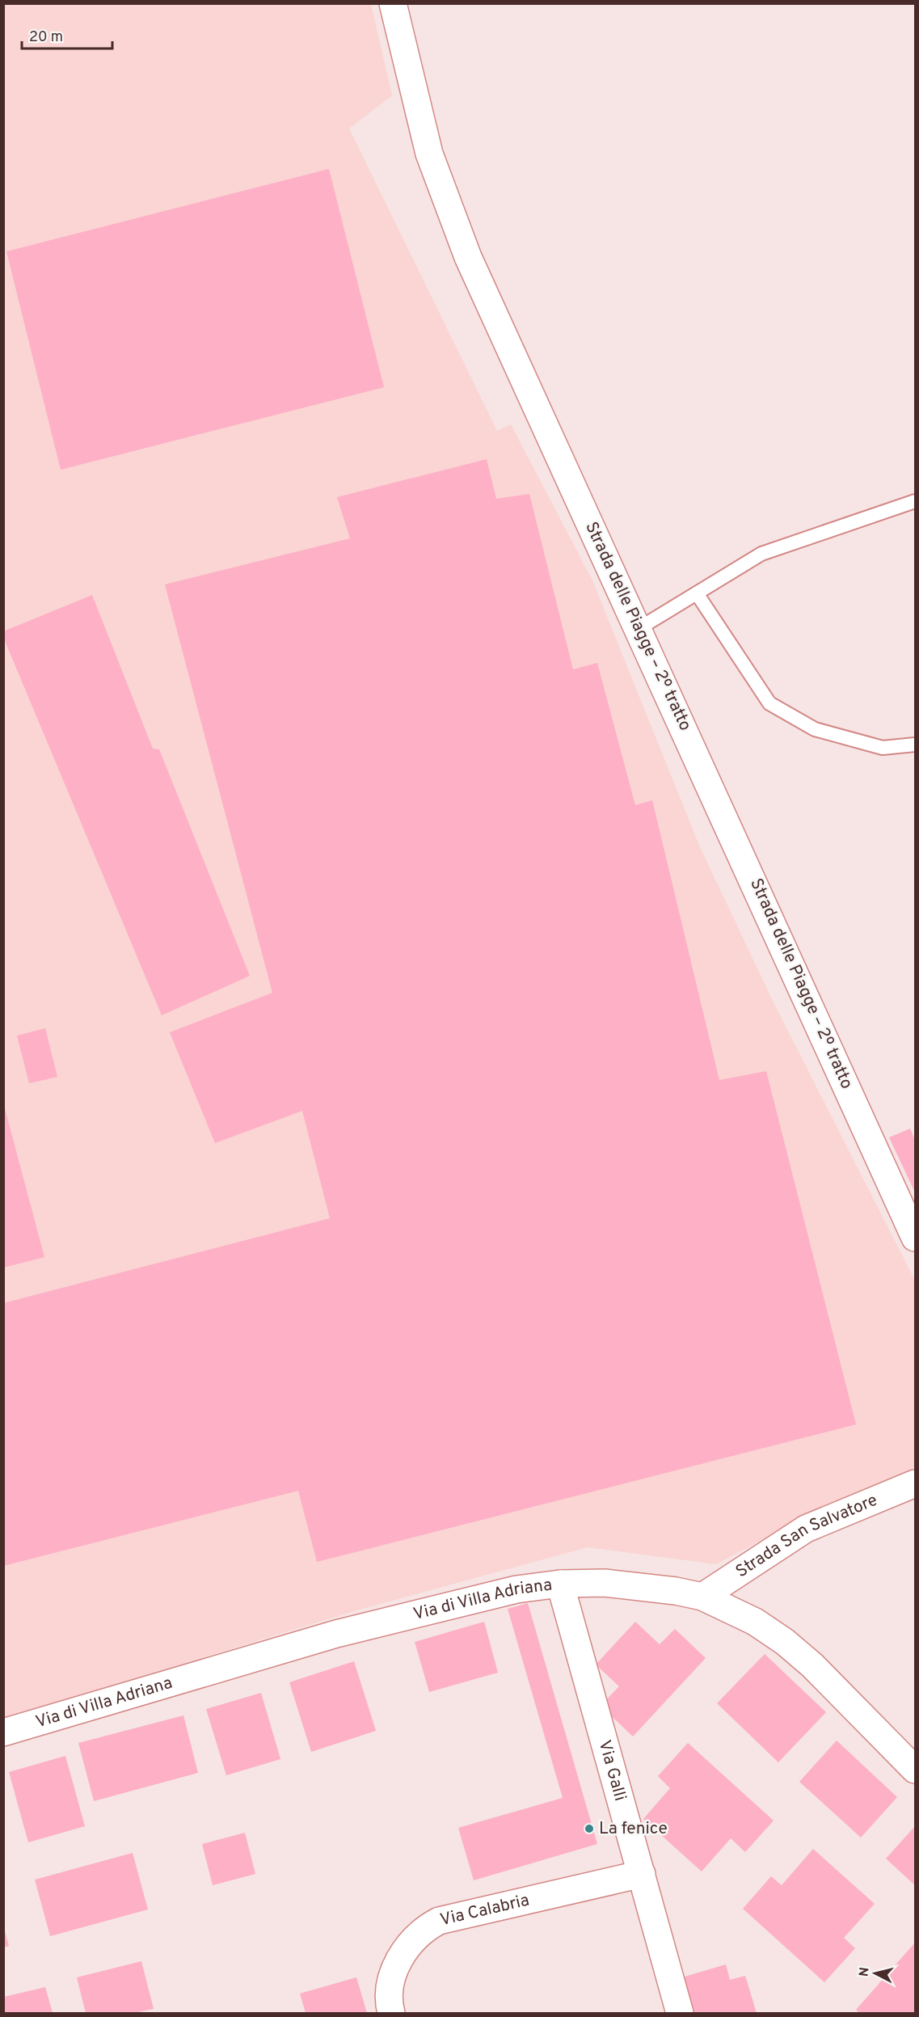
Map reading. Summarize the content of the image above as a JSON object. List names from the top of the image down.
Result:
{
  "streets": {
    "street": [
      "Strada delle Piagge – 2º tratto",
      "Strada San Salvatore",
      "Via di Villa Adriana",
      "Via Galli",
      "Via Calabria"
    ]
  },
  "crossings": [
    ["Strada San Salvatore", "Via di Villa Adriana"],
    ["Via di Villa Adriana", "Via Galli"],
    ["Via Galli", "Via Calabria"]
  ],
  "places": ["La fenice"],
  "scale_bar": "20 m",
  "north": "left"
}
